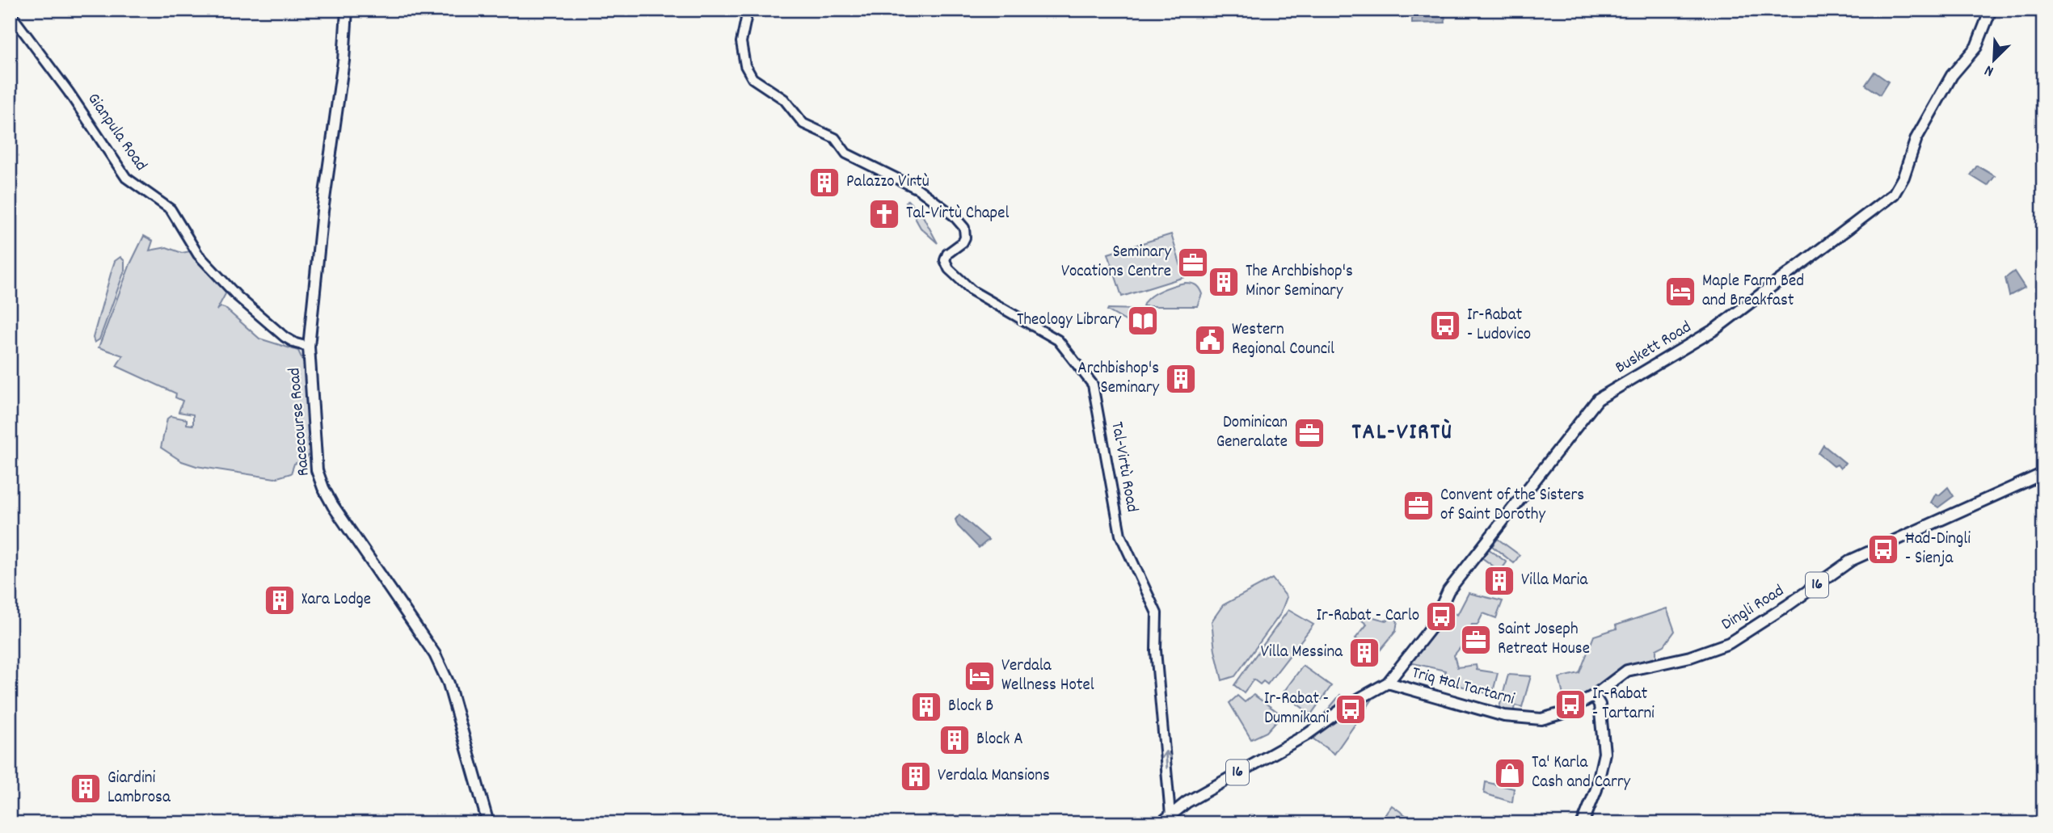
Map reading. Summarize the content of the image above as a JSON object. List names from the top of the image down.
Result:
{
  "streets": {
    "main road": [
      "Buskett Road",
      "Racecourse Road",
      "16",
      "Dingli Road",
      "Triq Ħal Tartarni"
    ],
    "street": ["Gianpula Road", "Tal-Virtù Road"]
  },
  "crossings": [
    ["Gianpula Road", "Racecourse Road"],
    ["Buskett Road", "16"],
    ["Buskett Road", "Triq Ħal Tartarni"],
    ["Tal-Virtù Road", "16"],
    ["16", "Triq Ħal Tartarni"],
    ["Dingli Road", "Triq Ħal Tartarni"]
  ],
  "one_way": ["Tal-Virtù Road"],
  "districts": ["TAL-VIRTÙ"],
  "places": {
    "building": [
      "Palazzo Virtù",
      "The Archbishop's Minor Seminary",
      "Archbishop's Seminary",
      "Villa Maria",
      "Xara Lodge",
      "Villa Messina",
      "Block B",
      "Block A",
      "Verdala Mansions",
      "Giardini Lambrosa"
    ],
    "church": ["Tal-Virtù Chapel"],
    "office": [
      "Seminary Vocations Centre",
      "Dominican Generalate",
      "Convent of the Sisters of Saint Dorothy",
      "Saint Joseph Retreat House"
    ],
    "hotel": ["Maple Farm Bed and Breakfast", "Verdala Wellness Hotel"],
    "library": ["Theology Library"],
    "bus stop": [
      "Ir-Rabat - Ludovico",
      "Ħad-Dingli - Sienja",
      "Ir-Rabat - Carlo",
      "Ir-Rabat - Tartarni",
      "Ir-Rabat - Dumnikani"
    ],
    "public building": ["Western Regional Council"],
    "shop": ["Ta' Karla Cash and Carry"]
  },
  "north": "bottom left"
}
